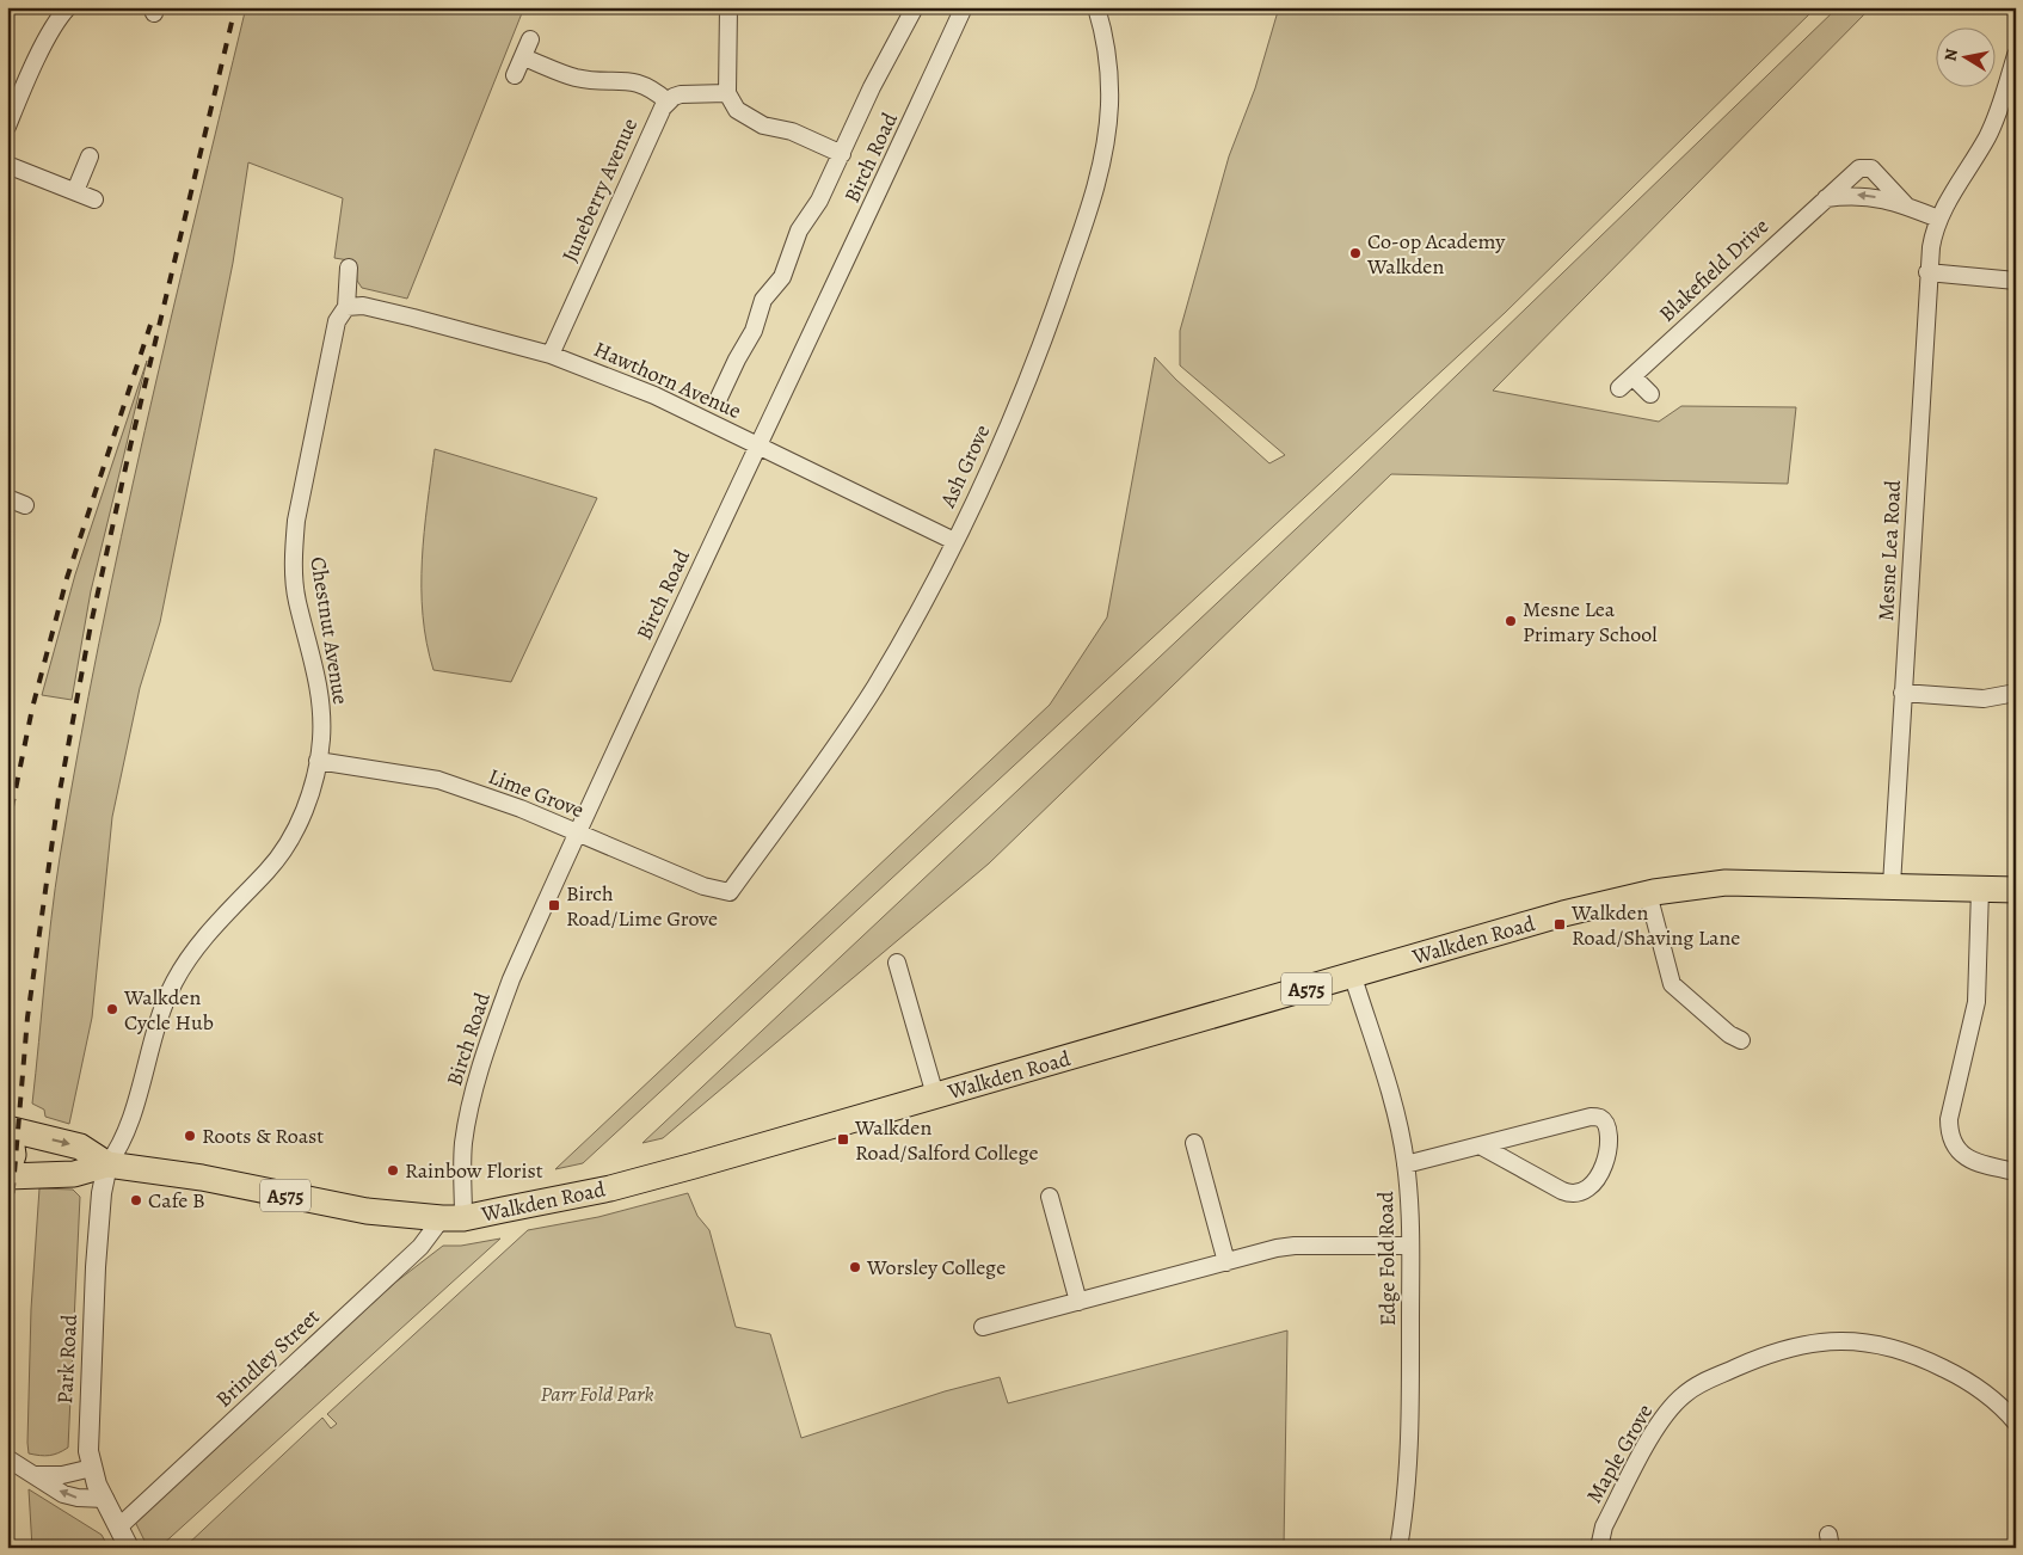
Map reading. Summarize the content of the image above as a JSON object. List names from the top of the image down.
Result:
{
  "streets": {
    "main road": ["Walkden Road", "A575"],
    "street": [
      "Birch Road",
      "Juneberry Avenue",
      "Blakefield Drive",
      "Hawthorn Avenue",
      "Ash Grove",
      "Mesne Lea Road",
      "Chestnut Avenue",
      "Lime Grove",
      "Edge Fold Road",
      "Brindley Street",
      "Park Road",
      "Maple Grove"
    ]
  },
  "crossings": [
    ["Birch Road", "Hawthorn Avenue"],
    ["Birch Road", "Lime Grove"],
    ["Birch Road", "Walkden Road"],
    ["Birch Road", "Brindley Street"],
    ["Juneberry Avenue", "Hawthorn Avenue"],
    ["Blakefield Drive", "Mesne Lea Road"],
    ["Hawthorn Avenue", "Ash Grove"],
    ["Hawthorn Avenue", "Chestnut Avenue"],
    ["Ash Grove", "Lime Grove"],
    ["Mesne Lea Road", "Walkden Road"],
    ["Chestnut Avenue", "Lime Grove"],
    ["Chestnut Avenue", "Walkden Road"],
    ["Chestnut Avenue", "A575"],
    ["Chestnut Avenue", "Park Road"],
    ["Walkden Road", "A575"],
    ["Walkden Road", "Edge Fold Road"],
    ["Walkden Road", "Brindley Street"],
    ["Walkden Road", "Park Road"],
    ["A575", "Park Road"],
    ["Brindley Street", "Park Road"]
  ],
  "parks": ["Parr Fold Park"],
  "places": {
    "other": [
      "Co-op Academy Walkden",
      "Mesne Lea Primary School",
      "Walkden Cycle Hub",
      "Roots & Roast",
      "Rainbow Florist",
      "Cafe B",
      "Worsley College"
    ],
    "transit": ["Birch Road/Lime Grove", "Walkden Road/Shaving Lane", "Walkden Road/Salford College"]
  },
  "north": "left"
}
